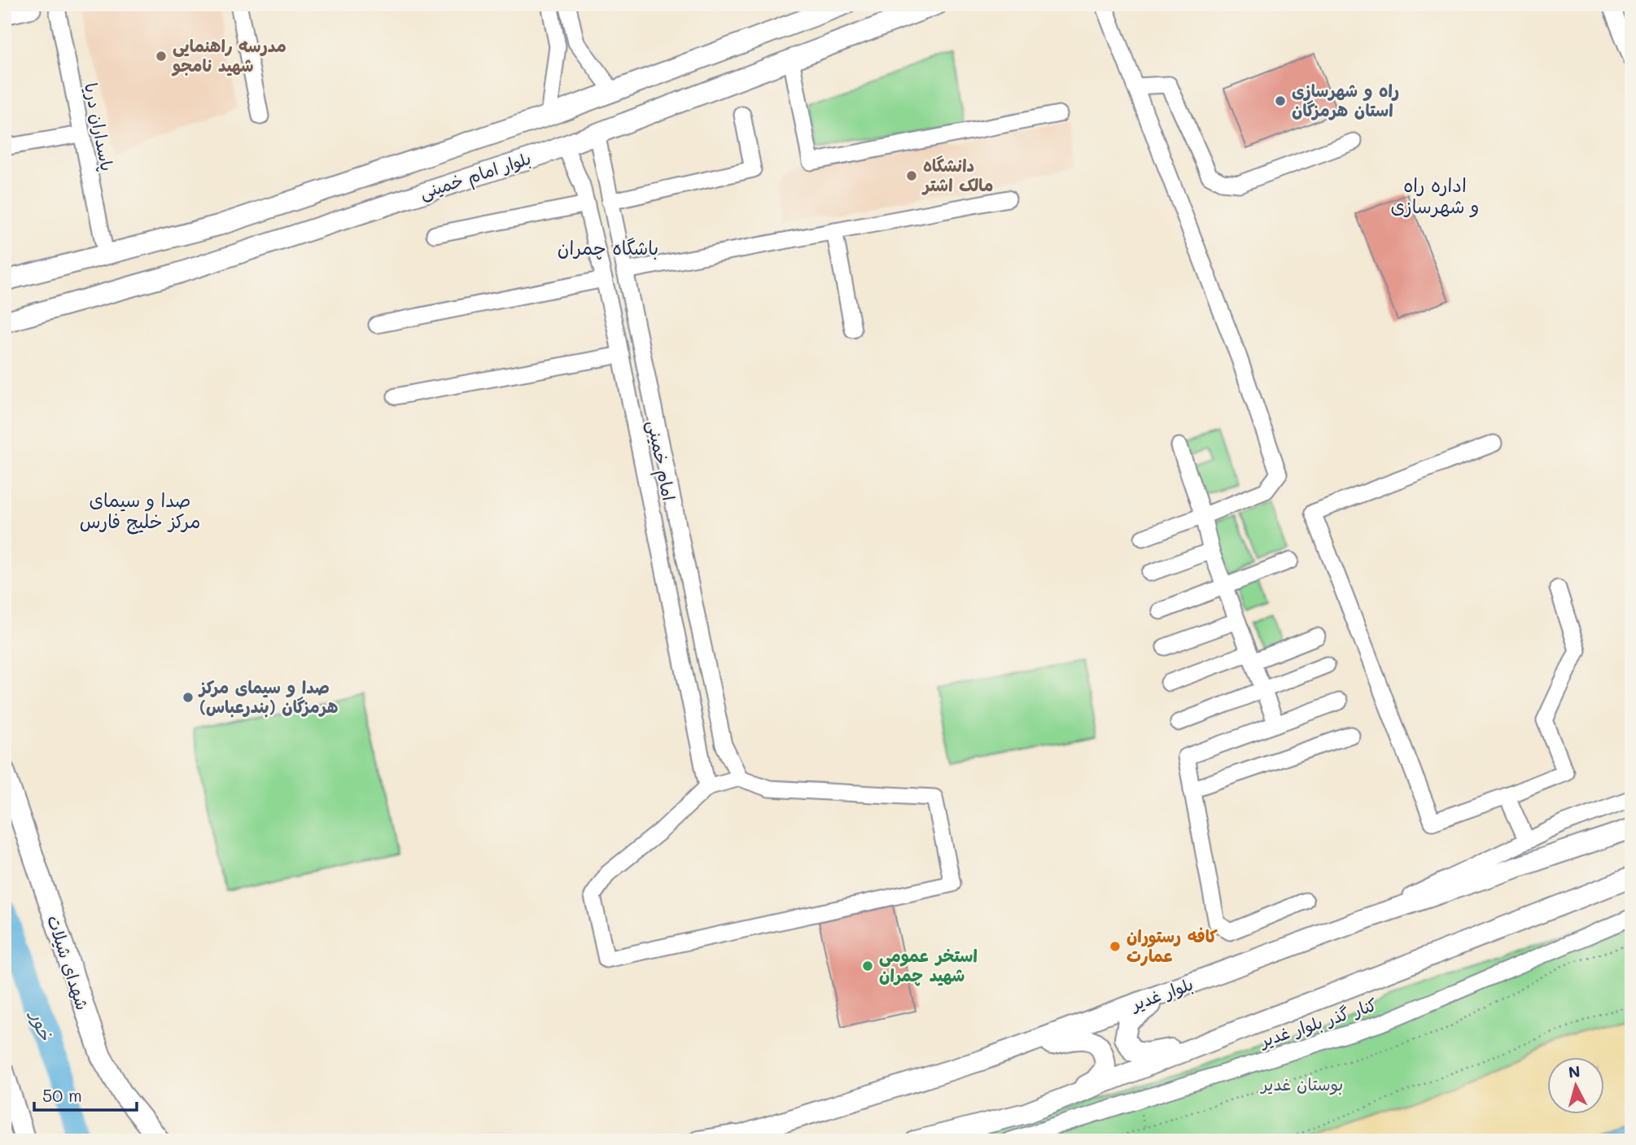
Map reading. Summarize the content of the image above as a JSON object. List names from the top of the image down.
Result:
{
  "streets": {
    "main road": ["بلوار امام خمینی", "شهدای شیلات", "بلوار غدیر"],
    "street": ["پاسداران دریا", "امام خمینی", "کنار گذر بلوار غدیر"]
  },
  "crossings": [
    ["پاسداران دریا", "بلوار امام خمینی"],
    ["بلوار امام خمینی", "امام خمینی"]
  ],
  "districts": ["اداره راه و شهرسازی", "باشگاه چمران", "صدا و سیمای مرکز خلیج فارس"],
  "water": ["خور"],
  "parks": ["بوستان غدیر"],
  "places": [
    "مدرسه راهنمایی شهید نامجو",
    "راه و شهرسازی استان هرمزگان",
    "دانشگاه مالک اشتر",
    "صدا و سیمای مرکز هرمزگان (بندرعباس)",
    "کافه رستوران عمارت",
    "استخر عمومی شهید چمران"
  ],
  "scale_bar": "50 m",
  "north": "top"
}
